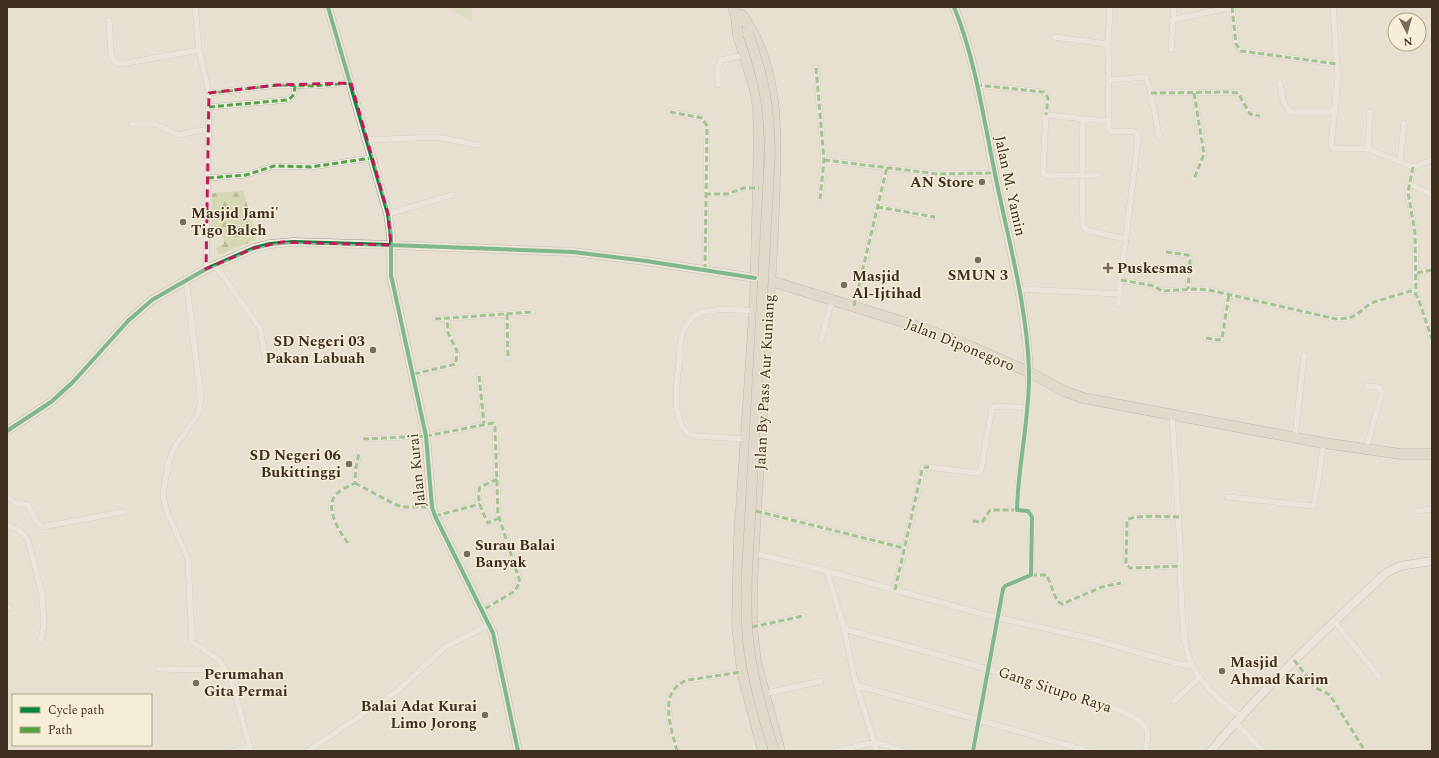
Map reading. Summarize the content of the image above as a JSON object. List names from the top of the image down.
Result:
{
  "streets": {
    "highway": ["Jalan Diponegoro", "Jalan By Pass Aur Kuniang"],
    "street": ["Jalan M. Yamin", "Jalan Kurai", "Gang Situpo Raya"]
  },
  "crossings": [
    ["Jalan M. Yamin", "Jalan Diponegoro"],
    ["Jalan Diponegoro", "Jalan By Pass Aur Kuniang"]
  ],
  "places": {
    "other": [
      "AN Store",
      "Masjid Jami' Tigo Baleh",
      "SMUN 3",
      "Masjid Al-Ijtihad",
      "SD Negeri 03 Pakan Labuah",
      "SD Negeri 06 Bukittinggi",
      "Surau Balai Banyak",
      "Masjid Ahmad Karim",
      "Perumahan Gita Permai",
      "Balai Adat Kurai Limo Jorong"
    ],
    "health": ["Puskesmas"]
  },
  "legend": ["Cycle path", "Path"],
  "north": "bottom"
}
